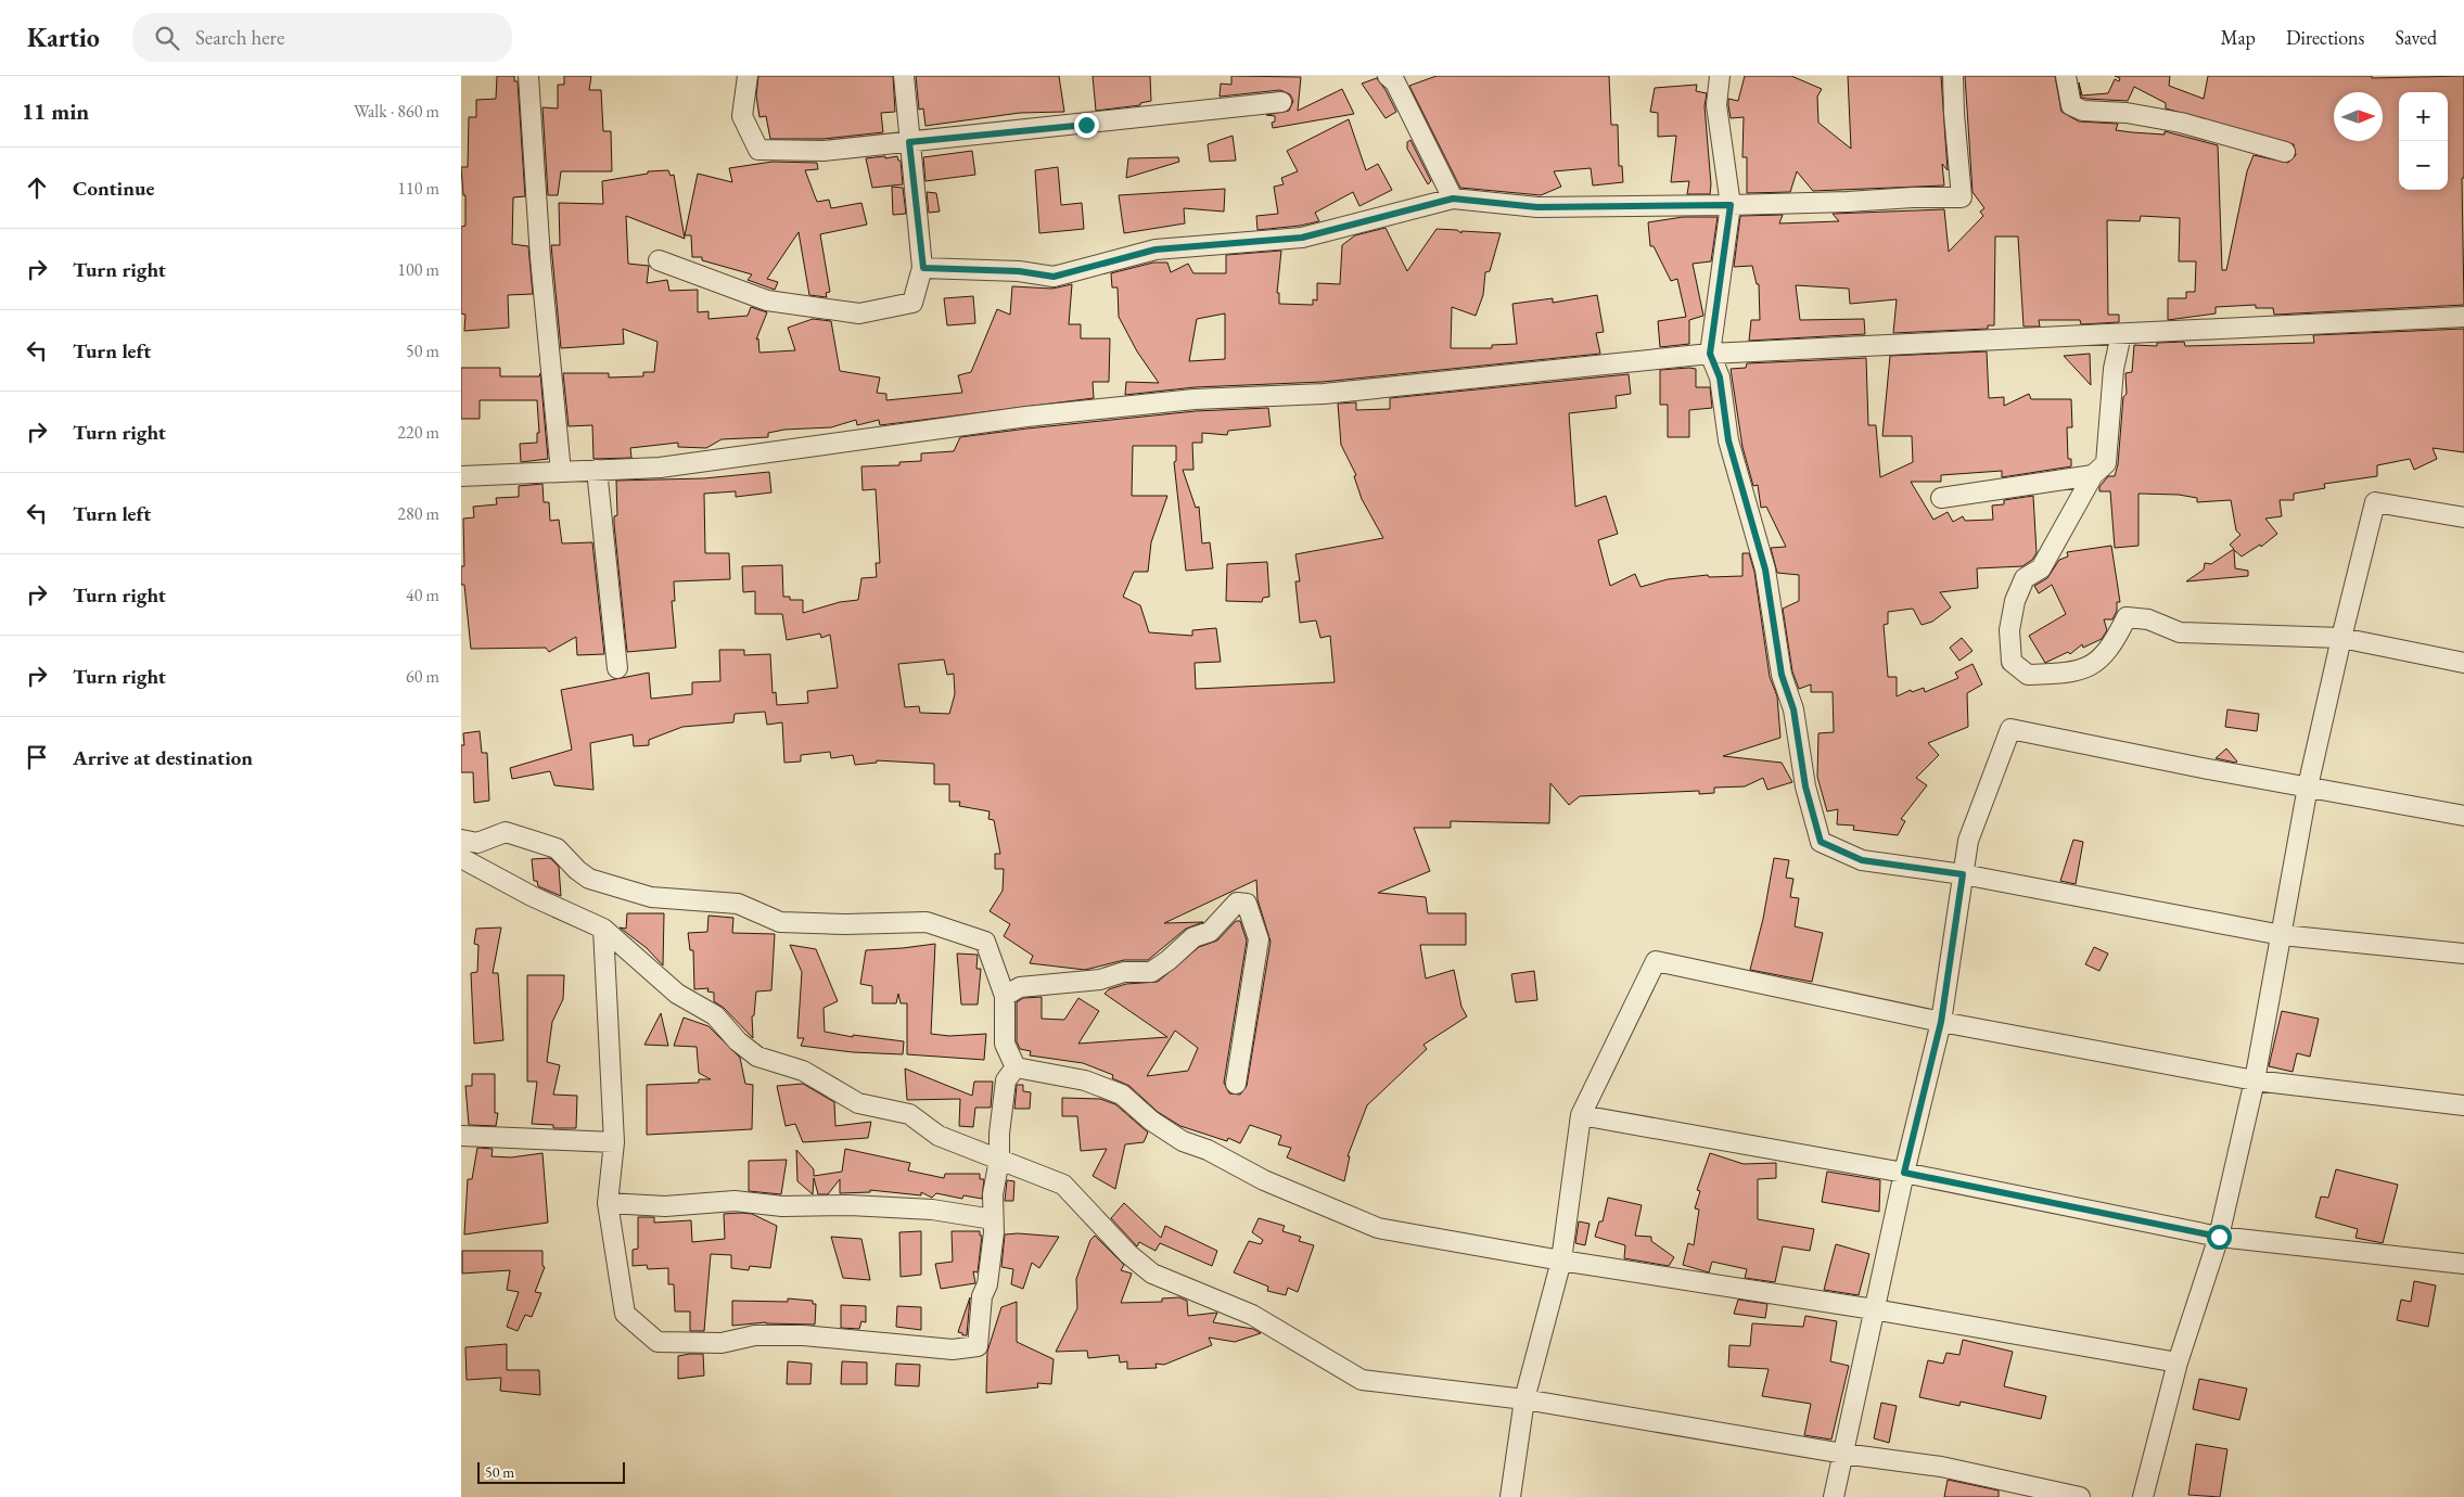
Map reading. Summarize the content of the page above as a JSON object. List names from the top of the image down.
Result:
{
  "scale_bar": "50 m",
  "north": "right",
  "page": {
    "header": "Kartio",
    "search": "Search here",
    "nav": ["Map", "Directions", "Saved"],
    "heading": ["11 min", "Walk · 860 m"],
    "map_buttons": ["+", "−"],
    "list": [
      ["Continue", "110 m"],
      ["Turn right", "100 m"],
      ["Turn left", "50 m"],
      ["Turn right", "220 m"],
      ["Turn left", "280 m"],
      ["Turn right", "40 m"],
      ["Turn right", "60 m"],
      "Arrive at destination"
    ],
    "scale": "50 m"
  }
}
